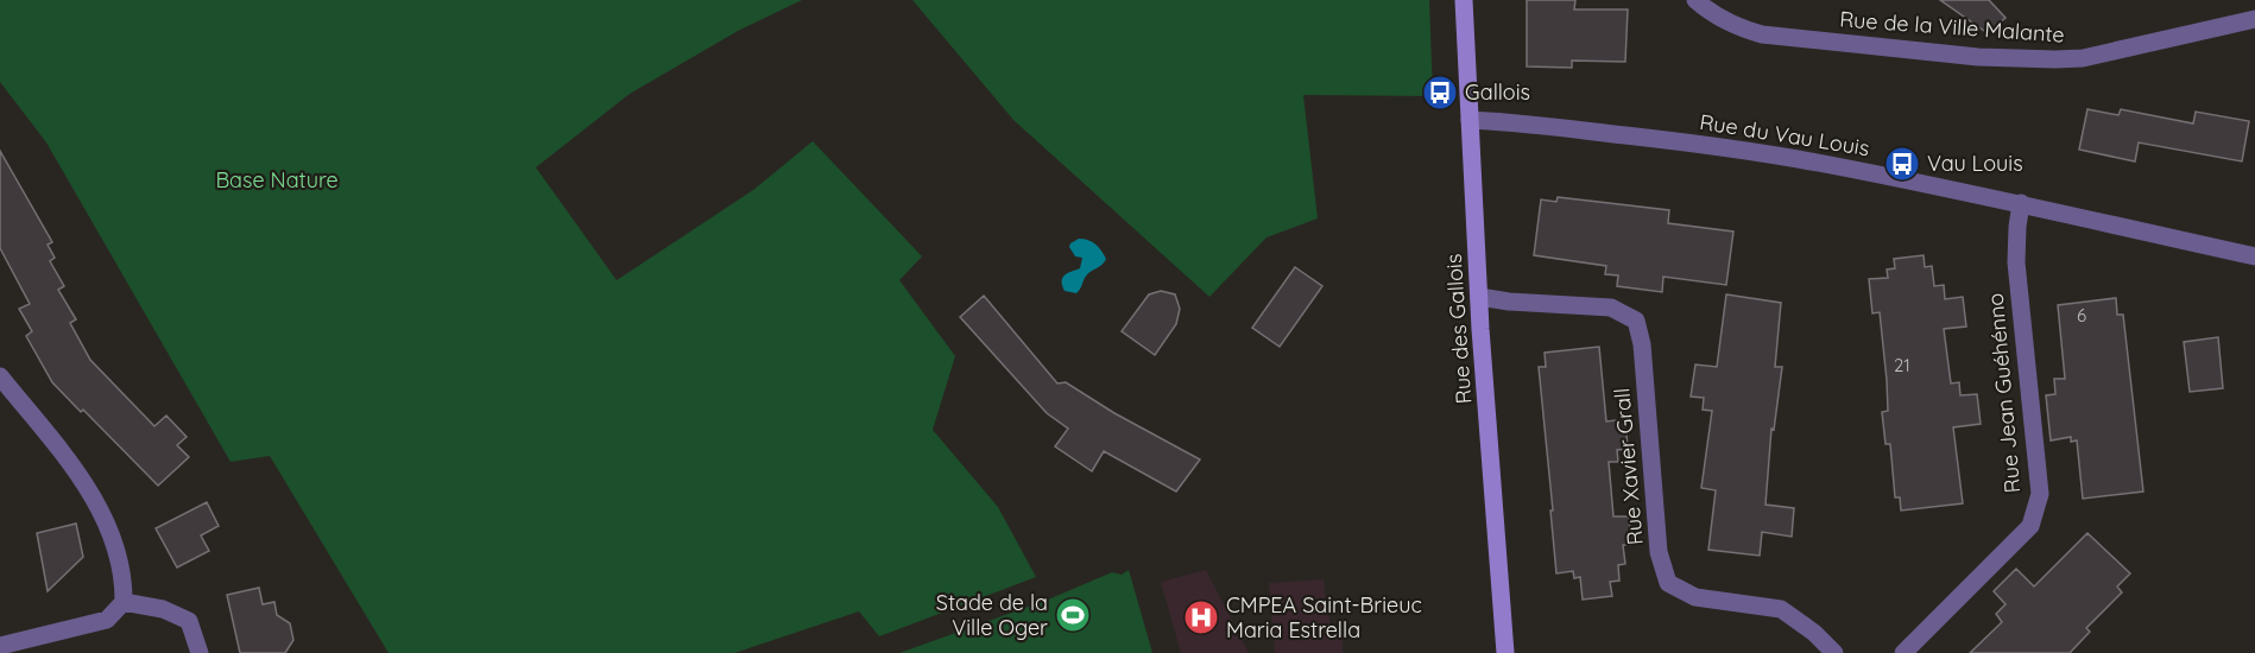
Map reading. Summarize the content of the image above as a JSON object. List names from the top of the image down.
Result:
{
  "streets": {
    "main road": ["Rue des Gallois"],
    "street": [
      "Rue de la Ville Malante",
      "Rue du Vau Louis",
      "Rue Jean Guéhénno",
      "Rue Xavier Grall"
    ]
  },
  "crossings": [
    ["Rue du Vau Louis", "Rue des Gallois"],
    ["Rue du Vau Louis", "Rue Jean Guéhénno"],
    ["Rue des Gallois", "Rue Xavier Grall"]
  ],
  "parks": ["Base Nature"],
  "places": {
    "bus stop": ["Gallois", "Vau Louis"],
    "sports": ["Stade de la Ville Oger"],
    "hospital": ["CMPEA Saint-Brieuc Maria Estrella"]
  },
  "house_numbers": ["6", "21"]
}
